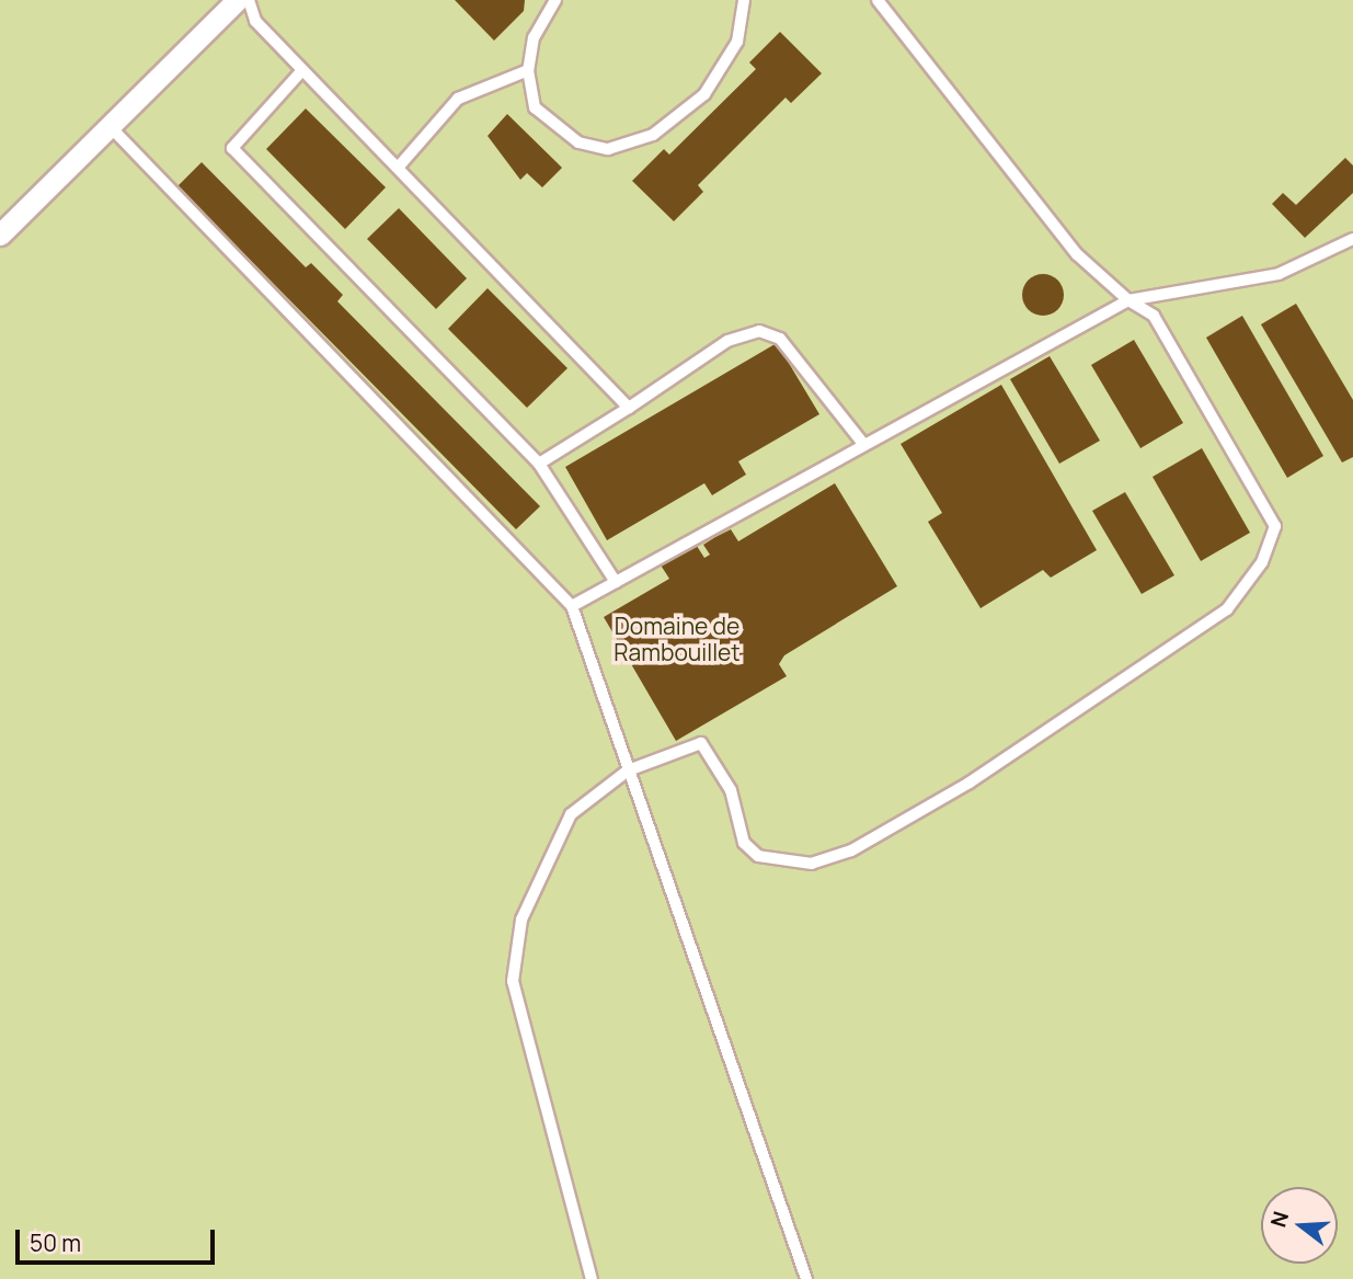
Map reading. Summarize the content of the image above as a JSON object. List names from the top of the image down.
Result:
{
  "parks": ["Domaine de Rambouillet"],
  "scale_bar": "50 m",
  "north": "left"
}
